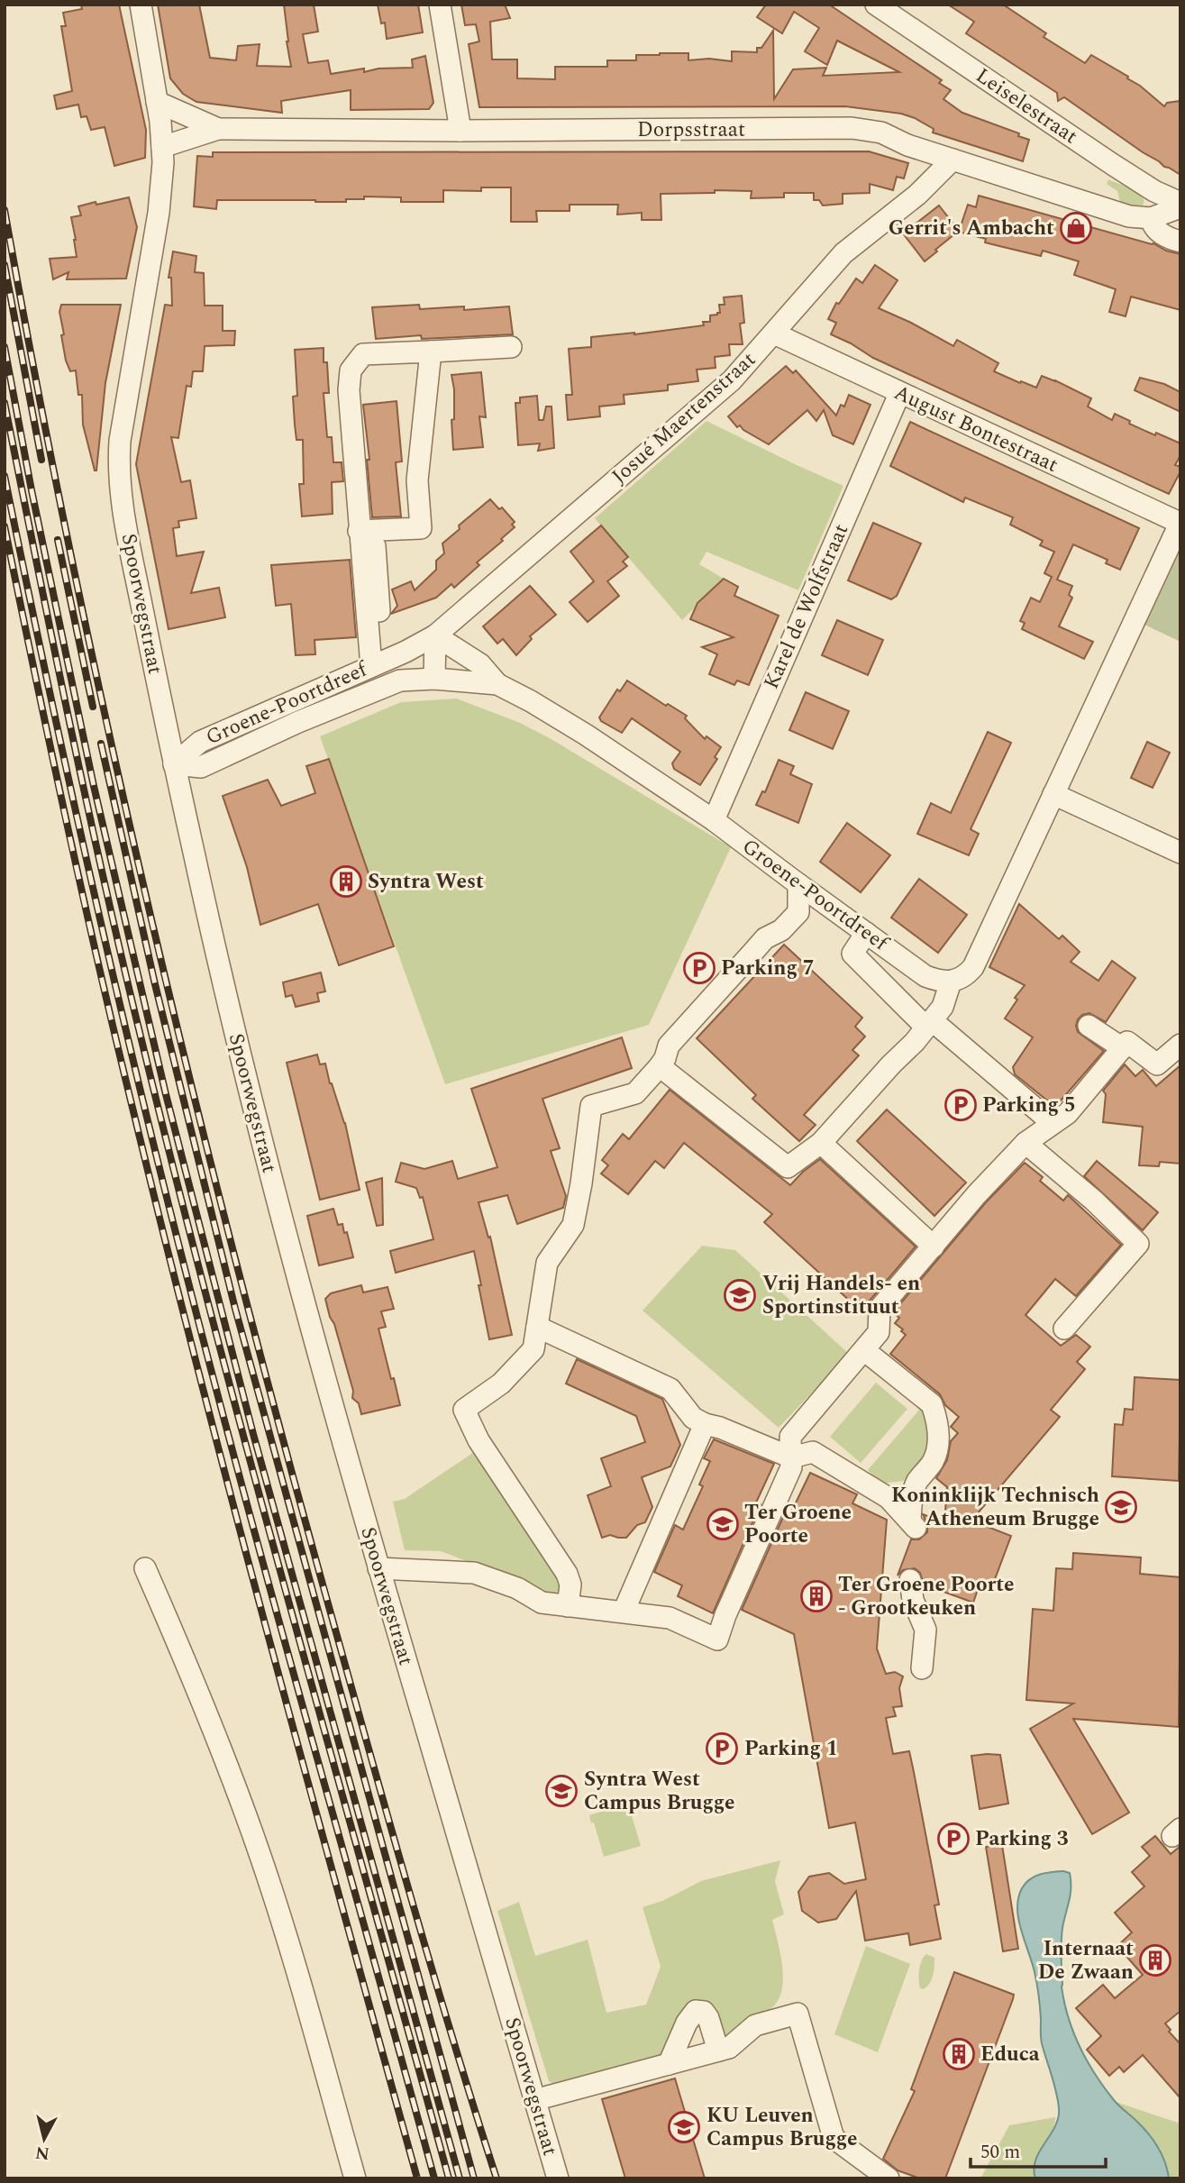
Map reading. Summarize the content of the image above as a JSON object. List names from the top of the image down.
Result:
{
  "streets": {
    "street": [
      "Leiselestraat",
      "Dorpsstraat",
      "Josué Maertenstraat",
      "August Bontestraat",
      "Spoorwegstraat",
      "Karel de Wolfstraat",
      "Groene-Poortdreef"
    ]
  },
  "crossings": [
    ["Leiselestraat", "Dorpsstraat"],
    ["Dorpsstraat", "Josué Maertenstraat"],
    ["Dorpsstraat", "Spoorwegstraat"],
    ["Josué Maertenstraat", "August Bontestraat"],
    ["Josué Maertenstraat", "Groene-Poortdreef"],
    ["August Bontestraat", "Karel de Wolfstraat"],
    ["Spoorwegstraat", "Groene-Poortdreef"],
    ["Karel de Wolfstraat", "Groene-Poortdreef"]
  ],
  "places": {
    "shop": ["Gerrit's Ambacht"],
    "building": [
      "Syntra West",
      "Ter Groene Poorte - Grootkeuken",
      "Internaat De Zwaan",
      "Educa"
    ],
    "parking": [
      "Parking 7",
      "Parking 5",
      "Parking 1",
      "Parking 3"
    ],
    "school or university": [
      "Vrij Handels- en Sportinstituut",
      "Koninklijk Technisch Atheneum Brugge",
      "Ter Groene Poorte",
      "Syntra West Campus Brugge",
      "KU Leuven Campus Brugge"
    ]
  },
  "scale_bar": "50 m",
  "north": "bottom"
}
